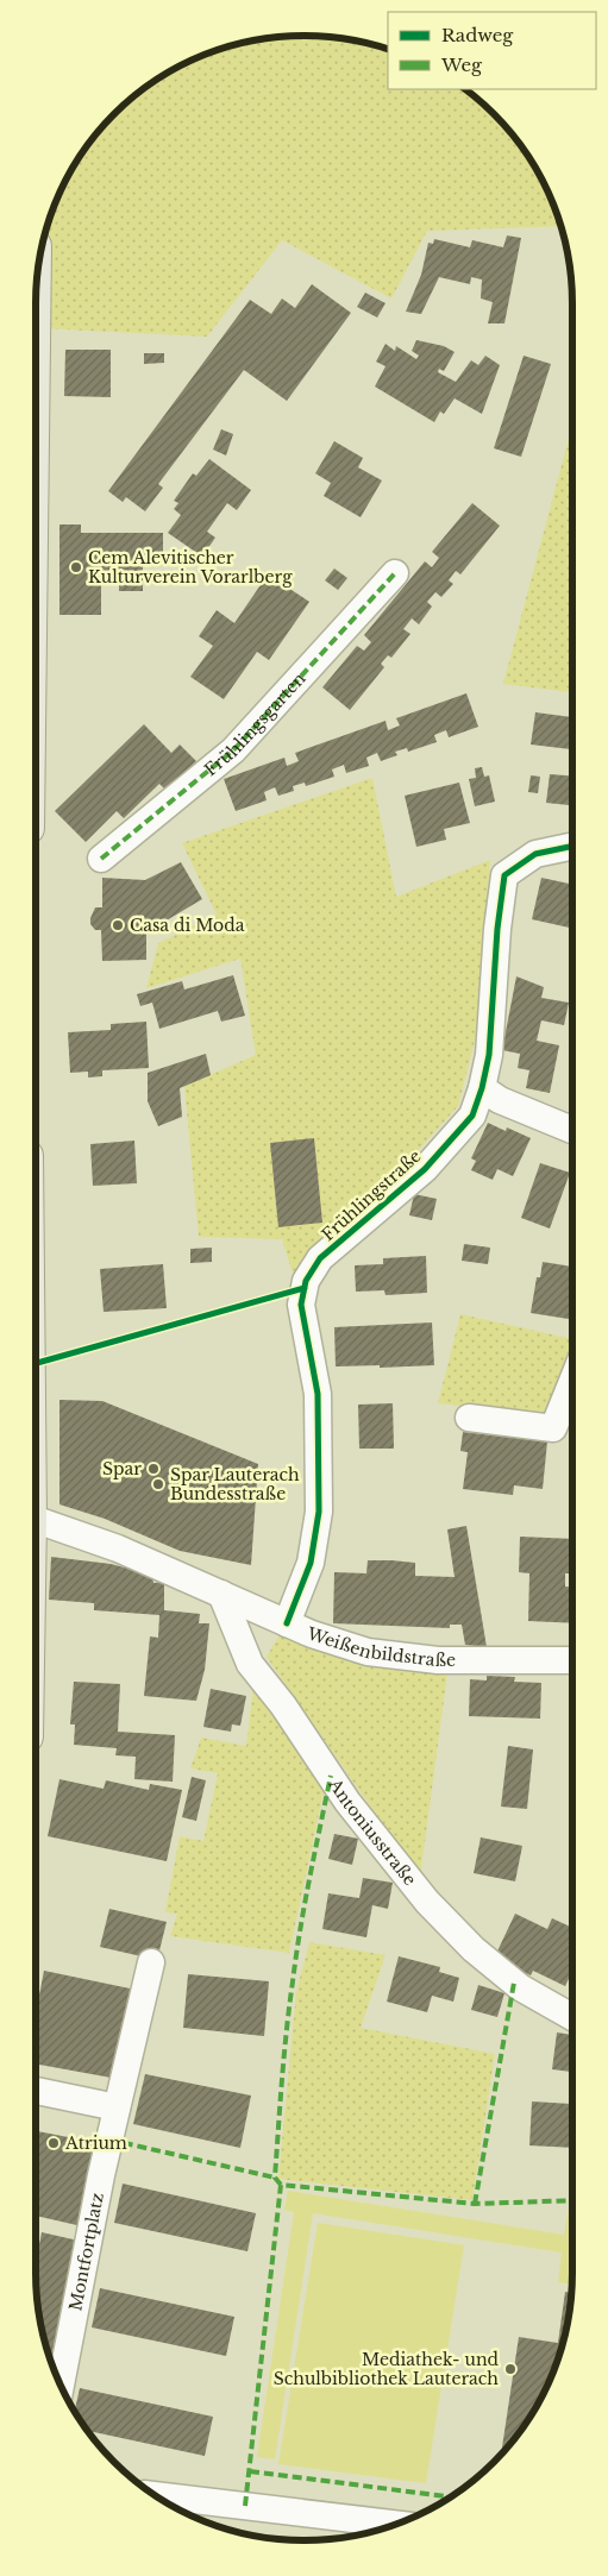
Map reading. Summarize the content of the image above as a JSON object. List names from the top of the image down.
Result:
{
  "streets": {
    "street": [
      "Frühlingsgarten",
      "Frühlingstraße",
      "Weißenbildstraße",
      "Antoniusstraße",
      "Montfortplatz"
    ]
  },
  "crossings": [
    ["Frühlingstraße", "Weißenbildstraße"],
    ["Weißenbildstraße", "Antoniusstraße"]
  ],
  "places": [
    "Cem Alevitischer Kulturverein Vorarlberg",
    "Casa di Moda",
    "Spar",
    "Spar Lauterach Bundesstraße",
    "Atrium",
    "Mediathek- und Schulbibliothek Lauterach"
  ],
  "legend": ["Radweg", "Weg"]
}
